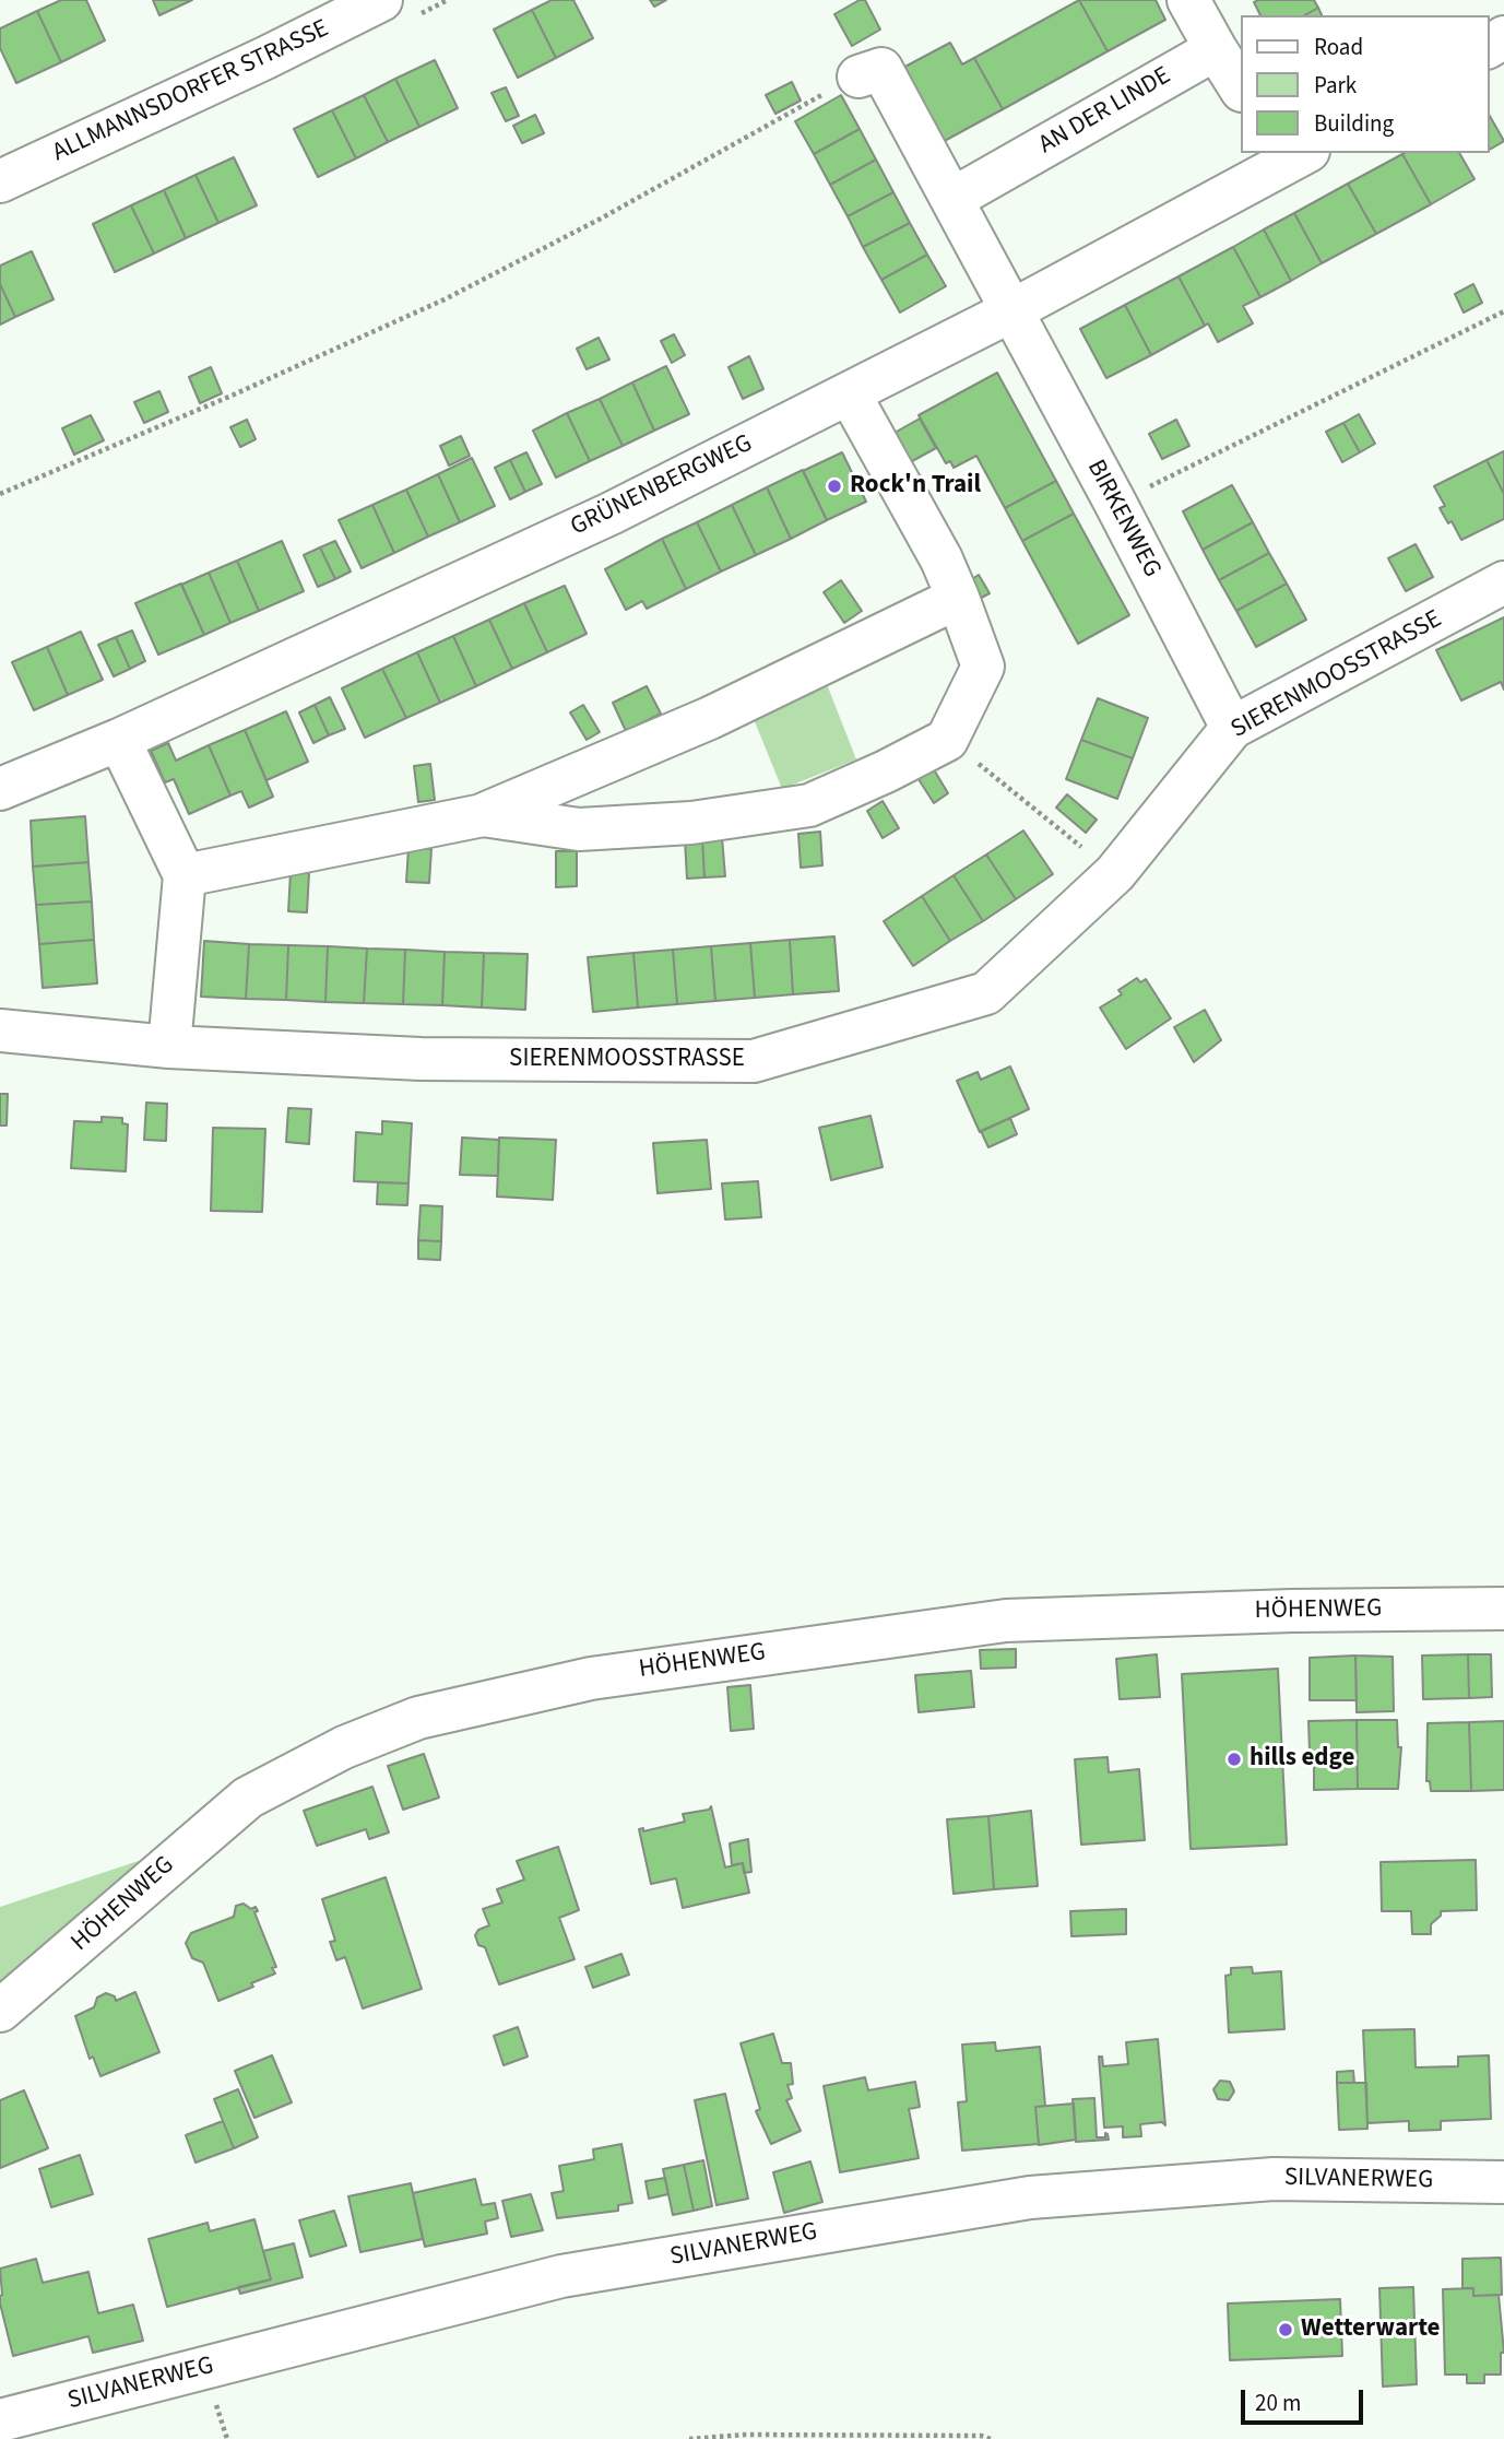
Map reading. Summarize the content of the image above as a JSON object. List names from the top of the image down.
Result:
{
  "streets": {
    "street": [
      "ALLMANNSDORFER STRASSE",
      "AN DER LINDE",
      "GRÜNENBERGWEG",
      "BIRKENWEG",
      "SIERENMOOSSTRASSE",
      "HÖHENWEG",
      "SILVANERWEG"
    ]
  },
  "crossings": [
    ["GRÜNENBERGWEG", "BIRKENWEG"],
    ["BIRKENWEG", "SIERENMOOSSTRASSE"]
  ],
  "places": ["Rock'n Trail", "hills edge", "Wetterwarte"],
  "legend": ["Road", "Park", "Building"],
  "scale_bar": "20 m"
}
